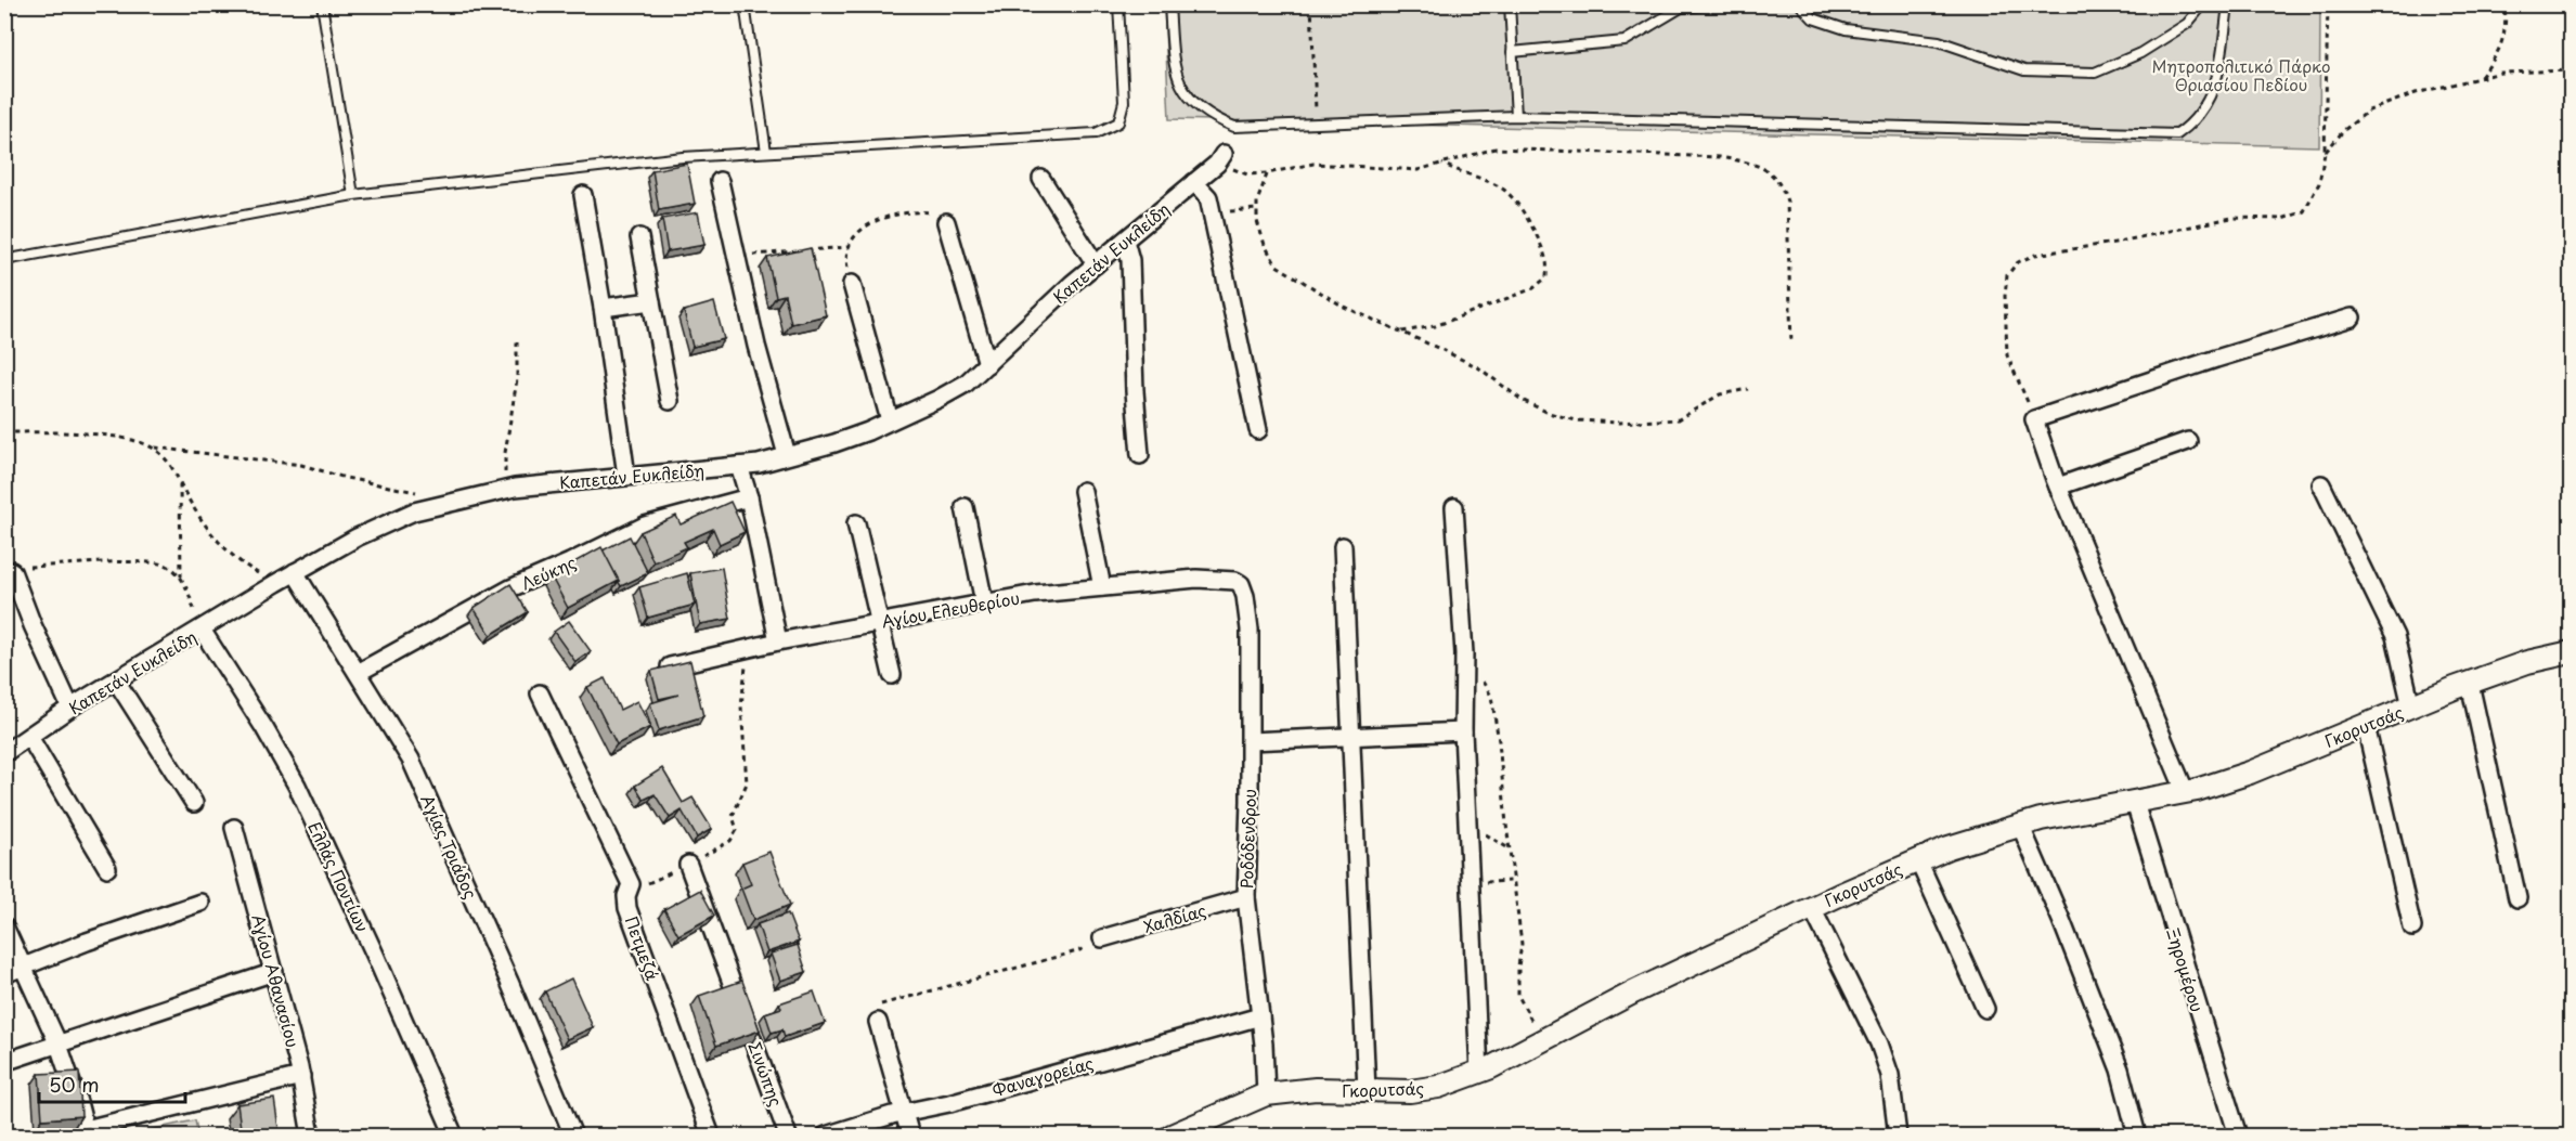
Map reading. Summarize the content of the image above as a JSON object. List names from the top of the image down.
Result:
{
  "streets": {
    "street": [
      "Καπετάν Ευκλείδη",
      "Λεύκης",
      "Αγίου Ελευθερίου",
      "Γκορυτσάς",
      "Ροδόδενδρου",
      "Αγίας Τριάδος",
      "Ελλάς Ποντίων",
      "Χαλδίας",
      "Πετμεζά",
      "Ξηρομέρου",
      "Αγίου Αθανασίου",
      "Σινώπης",
      "Φαναγορείας"
    ]
  },
  "crossings": [
    ["Καπετάν Ευκλείδη", "Αγίας Τριάδος"],
    ["Καπετάν Ευκλείδη", "Ελλάς Ποντίων"],
    ["Λεύκης", "Αγίας Τριάδος"],
    ["Αγίου Ελευθερίου", "Ροδόδενδρου"],
    ["Γκορυτσάς", "Ροδόδενδρου"],
    ["Γκορυτσάς", "Ξηρομέρου"],
    ["Ροδόδενδρου", "Χαλδίας"],
    ["Ροδόδενδρου", "Φαναγορείας"]
  ],
  "parks": ["Μητροπολιτικό Πάρκο Θριασίου Πεδίου"],
  "scale_bar": "50 m"
}
